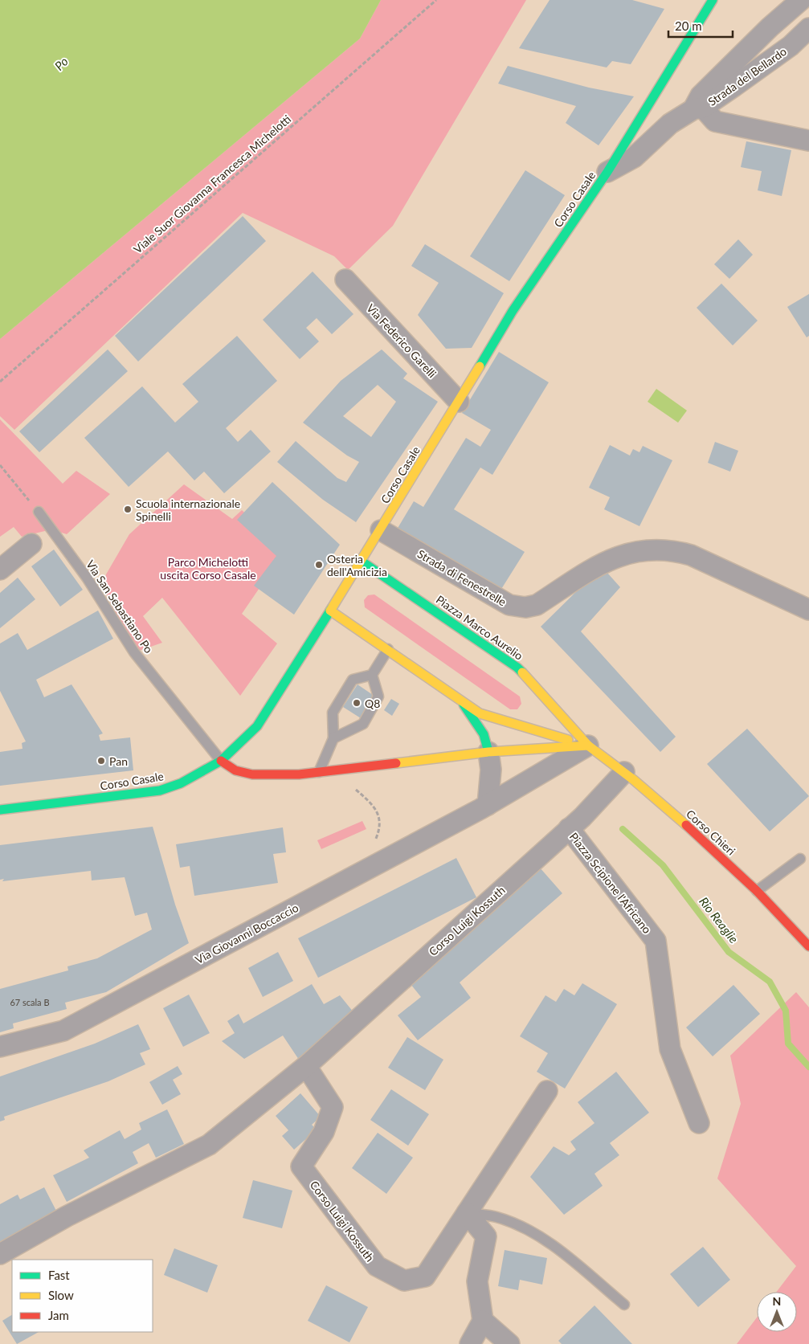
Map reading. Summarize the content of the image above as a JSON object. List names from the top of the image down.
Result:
{
  "streets": {
    "main road": ["Corso Casale", "Piazza Marco Aurelio", "Corso Chieri"],
    "street": [
      "Strada del Bellardo",
      "Via Federico Garelli",
      "Strada di Fenestrelle",
      "Piazza Scipione l'Africano",
      "Corso Luigi Kossuth",
      "Via Giovanni Boccaccio"
    ],
    "lane": ["Via San Sebastiano Po"],
    "path": ["Viale Suor Giovanna Francesca Michelotti"]
  },
  "crossings": [
    ["Strada del Bellardo", "Corso Casale"],
    ["Corso Casale", "Via Federico Garelli"],
    ["Corso Casale", "Strada di Fenestrelle"],
    ["Corso Casale", "Via San Sebastiano Po"],
    ["Corso Casale", "Piazza Marco Aurelio"],
    ["Piazza Marco Aurelio", "Corso Chieri"],
    ["Piazza Marco Aurelio", "Via Giovanni Boccaccio"],
    ["Corso Chieri", "Corso Luigi Kossuth"],
    ["Corso Chieri", "Via Giovanni Boccaccio"],
    ["Piazza Scipione l'Africano", "Corso Luigi Kossuth"]
  ],
  "water": ["Po", "Rio Reaglie"],
  "parks": ["Parco Michelotti uscita Corso Casale"],
  "places": [
    "Scuola internazionale Spinelli",
    "Osteria dell'Amicizia",
    "Q8",
    "Pan"
  ],
  "house_numbers": ["67 scala B"],
  "legend": ["Fast", "Slow", "Jam"],
  "scale_bar": "20 m",
  "north": "top"
}
